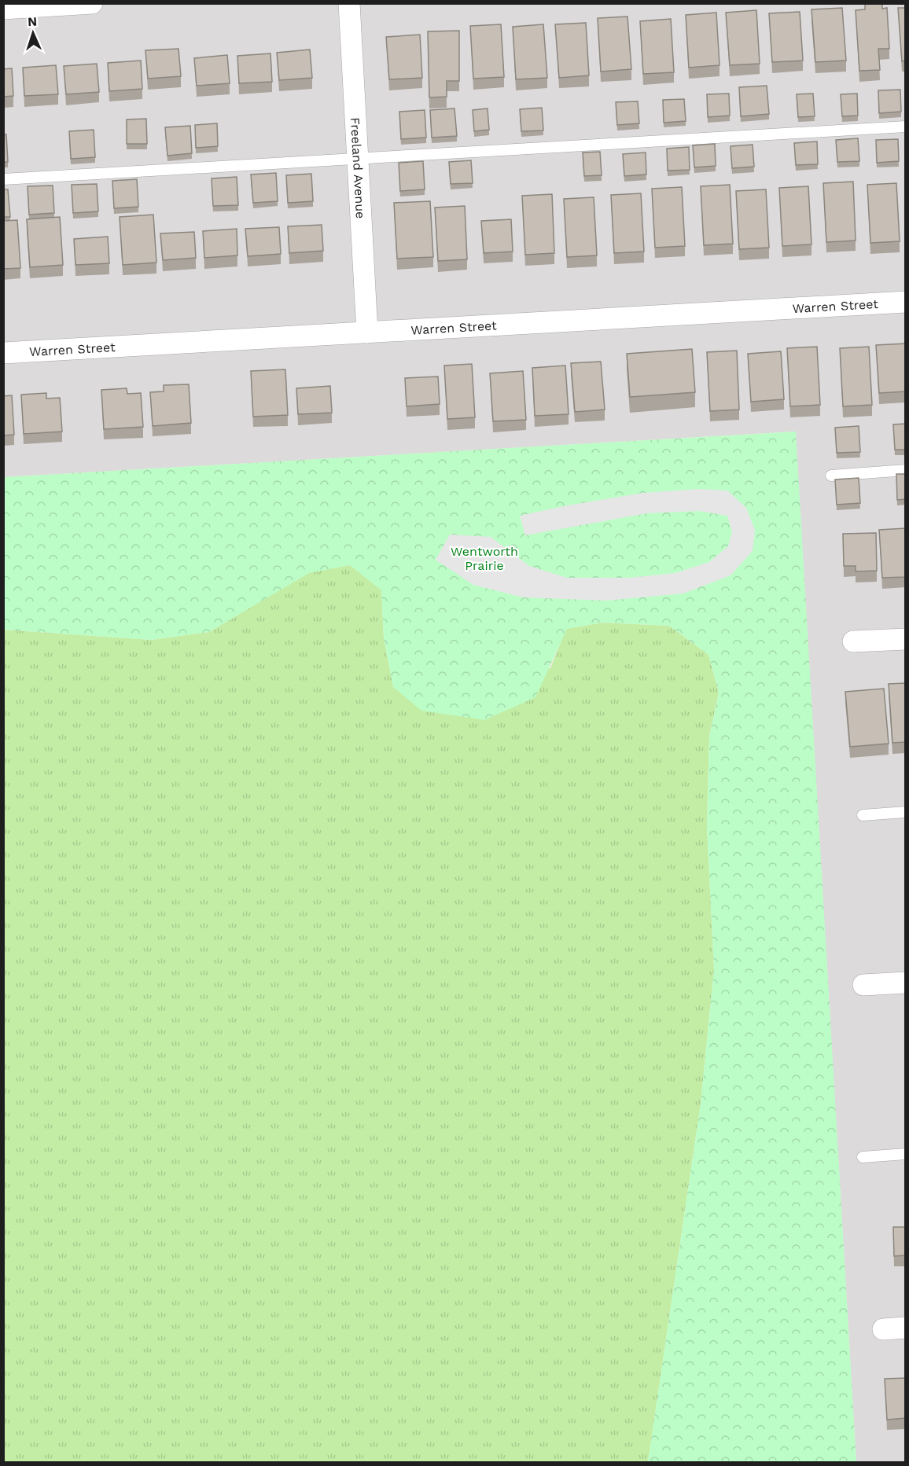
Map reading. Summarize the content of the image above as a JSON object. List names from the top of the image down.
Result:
{
  "streets": {
    "street": ["Freeland Avenue", "Warren Street"]
  },
  "crossings": [
    ["Freeland Avenue", "Warren Street"]
  ],
  "parks": ["Wentworth Prairie"],
  "north": "top"
}
